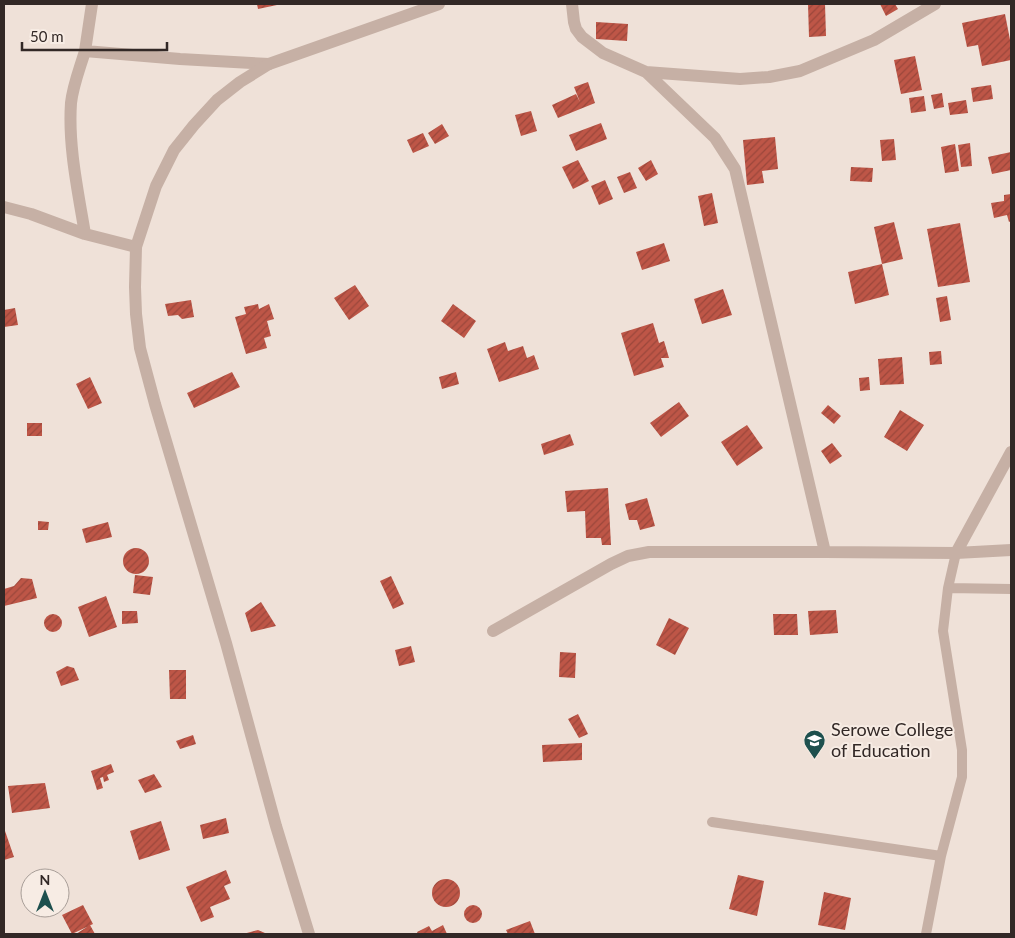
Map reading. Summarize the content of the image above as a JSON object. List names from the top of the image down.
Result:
{
  "places": {
    "school or university": ["Serowe College of Education"]
  },
  "scale_bar": "50 m",
  "north": "top"
}
